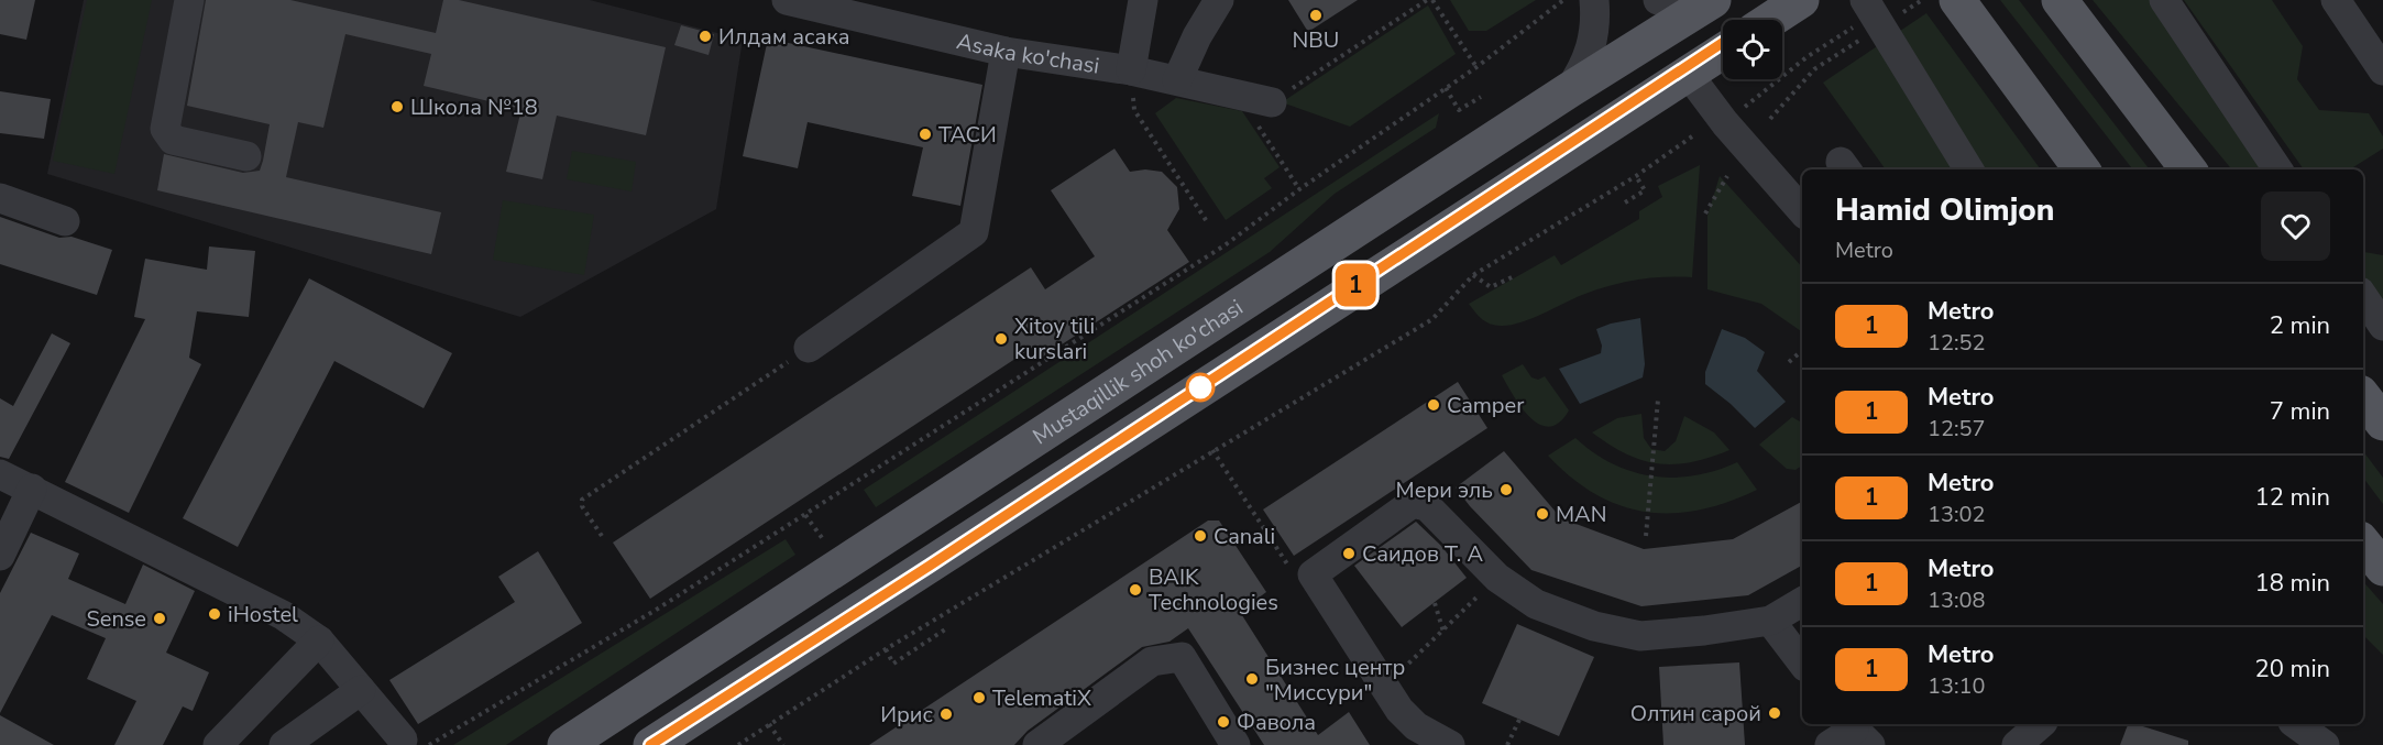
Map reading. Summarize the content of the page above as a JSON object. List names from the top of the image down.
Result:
{
  "streets": {
    "main road": ["Mustaqillik shoh ko'chasi"],
    "street": ["Asaka ko'chasi"]
  },
  "places": [
    "NBU",
    "Илдам асака",
    "Школа №18",
    "ТАСИ",
    "Xitoy tili kurslari",
    "Camper",
    "Мери эль",
    "MAN",
    "Canali",
    "Саидов Т. А",
    "BAIK Technologies",
    "iHostel",
    "Sense",
    "Бизнес центр \"Миссури\"",
    "TelematiX",
    "Олтин сарой",
    "Ирис",
    "Фавола"
  ],
  "lines": ["metro line 1"],
  "page": {
    "on_map": "1",
    "heading": ["Hamid Olimjon", "Metro"],
    "list": [
      {
        "mark": "1",
        "name": "Metro",
        "note": "12:52",
        "value": "2 min"
      },
      {
        "mark": "1",
        "name": "Metro",
        "note": "12:57",
        "value": "7 min"
      },
      {
        "mark": "1",
        "name": "Metro",
        "note": "13:02",
        "value": "12 min"
      },
      {
        "mark": "1",
        "name": "Metro",
        "note": "13:08",
        "value": "18 min"
      },
      {
        "mark": "1",
        "name": "Metro",
        "note": "13:10",
        "value": "20 min"
      }
    ]
  }
}
